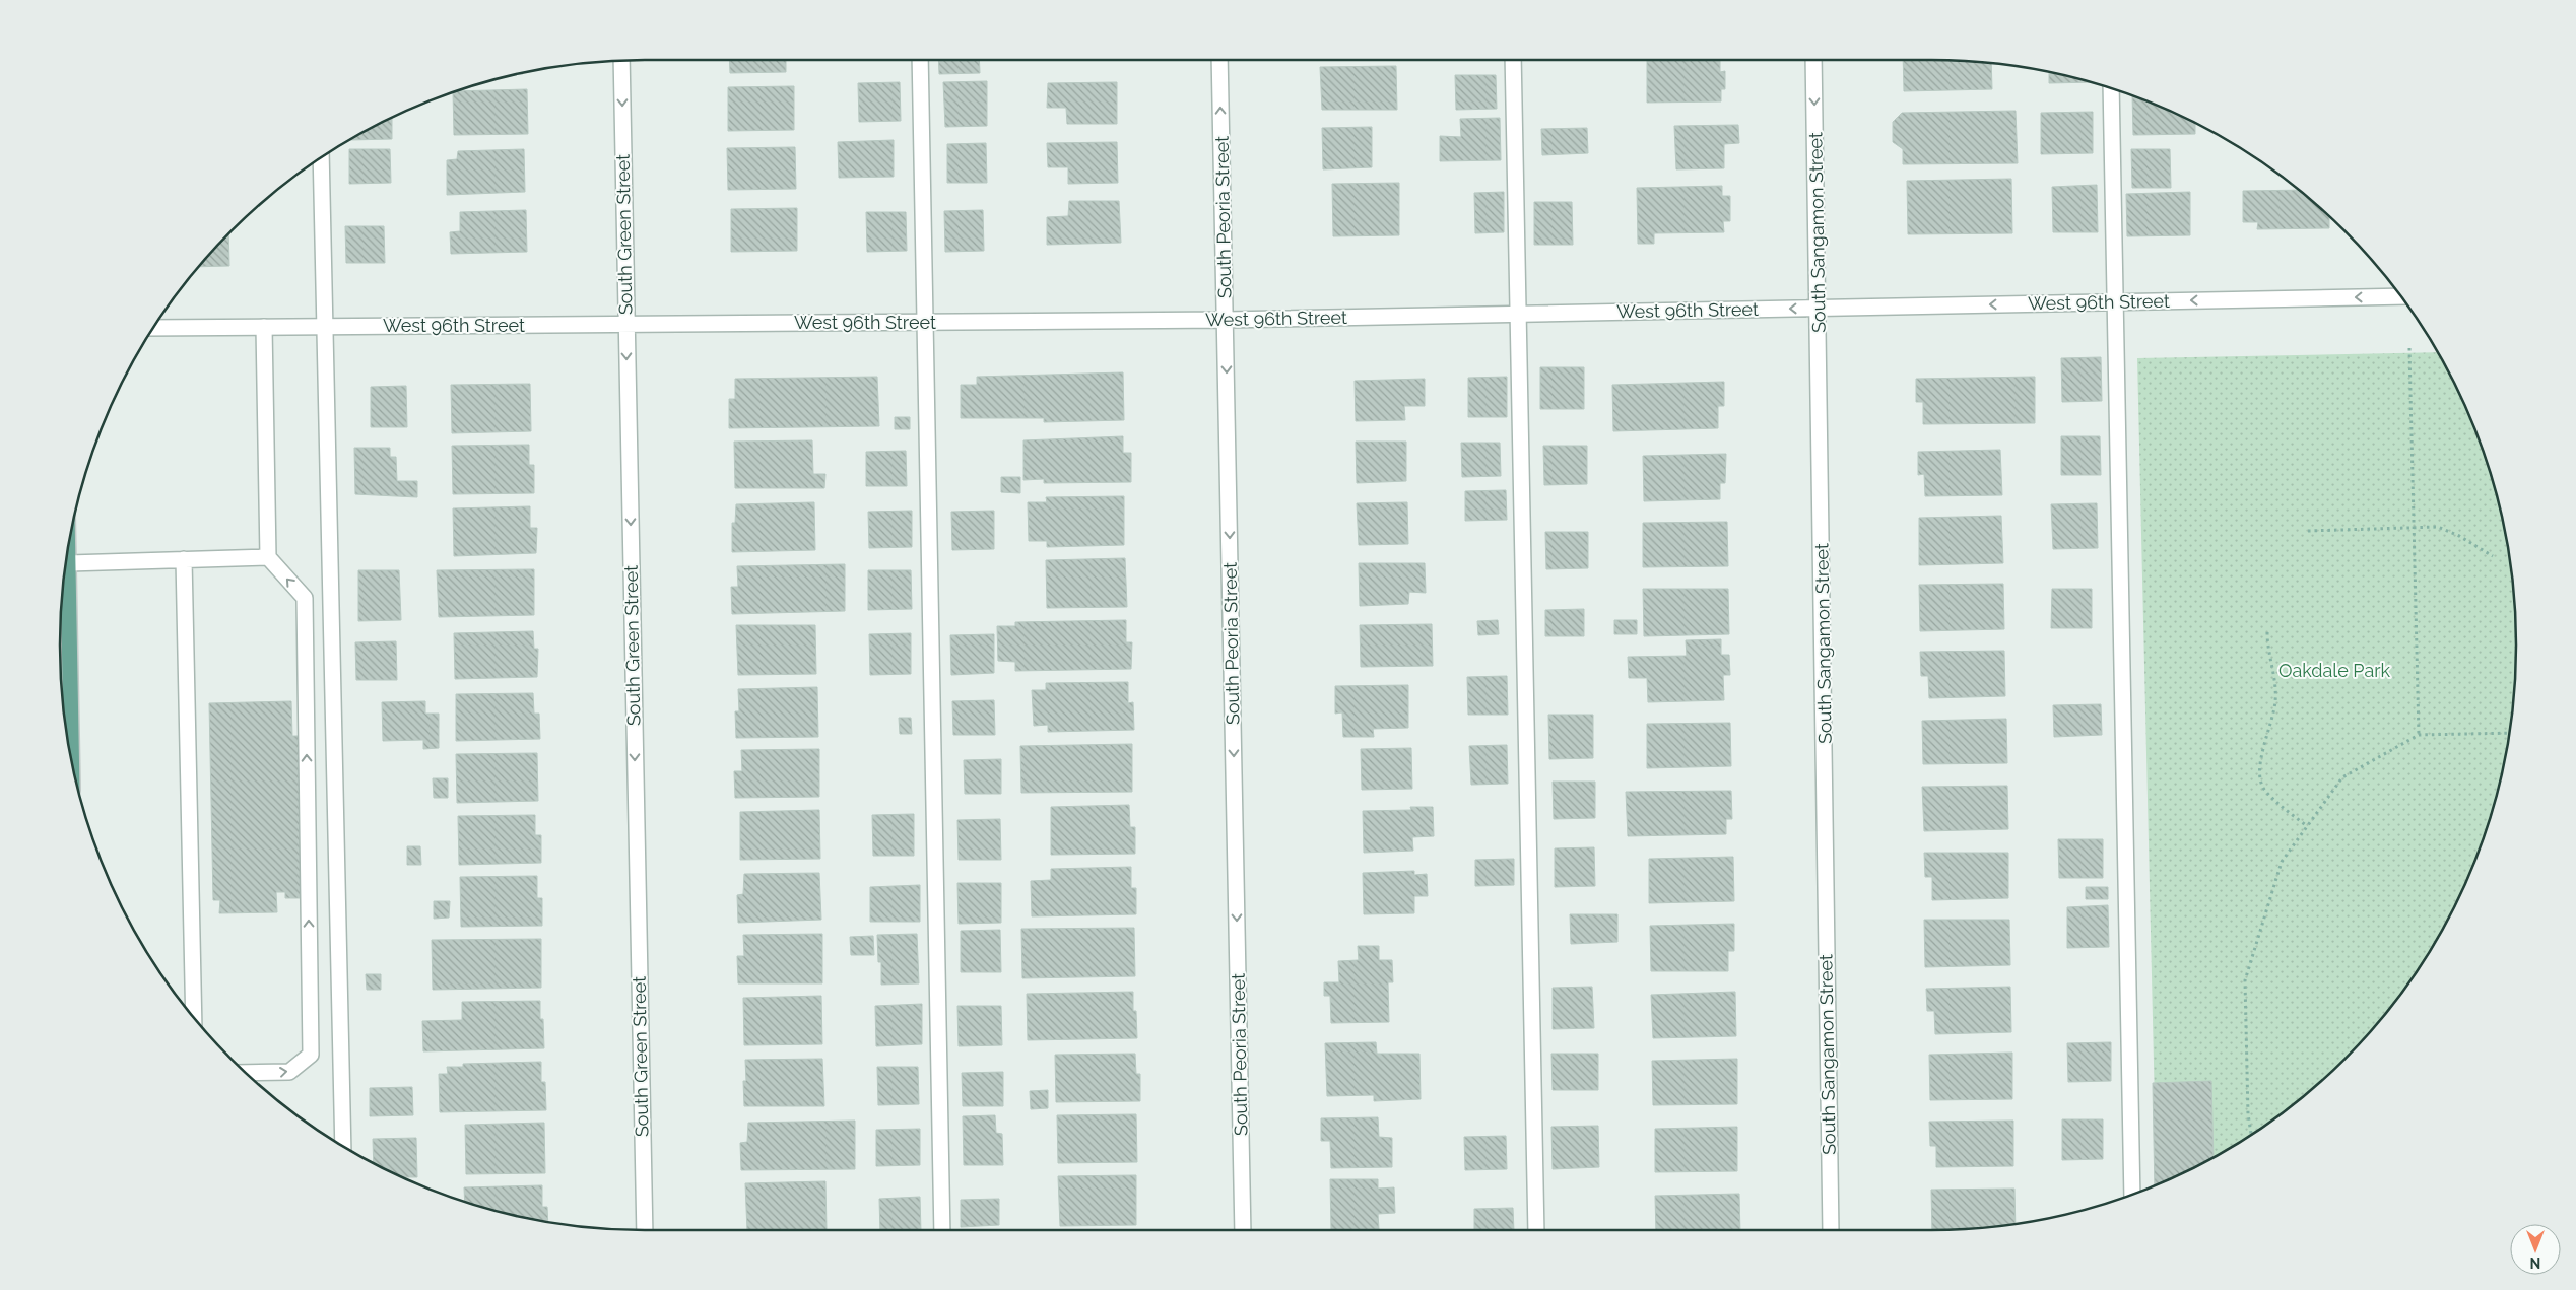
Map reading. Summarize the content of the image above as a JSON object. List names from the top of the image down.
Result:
{
  "streets": {
    "street": [
      "South Peoria Street",
      "South Sangamon Street",
      "South Green Street",
      "West 96th Street"
    ]
  },
  "crossings": [
    ["South Peoria Street", "West 96th Street"],
    ["South Sangamon Street", "West 96th Street"],
    ["South Green Street", "West 96th Street"]
  ],
  "one_way": ["South Green Street", "West 96th Street"],
  "parks": ["Oakdale Park"],
  "north": "bottom"
}
